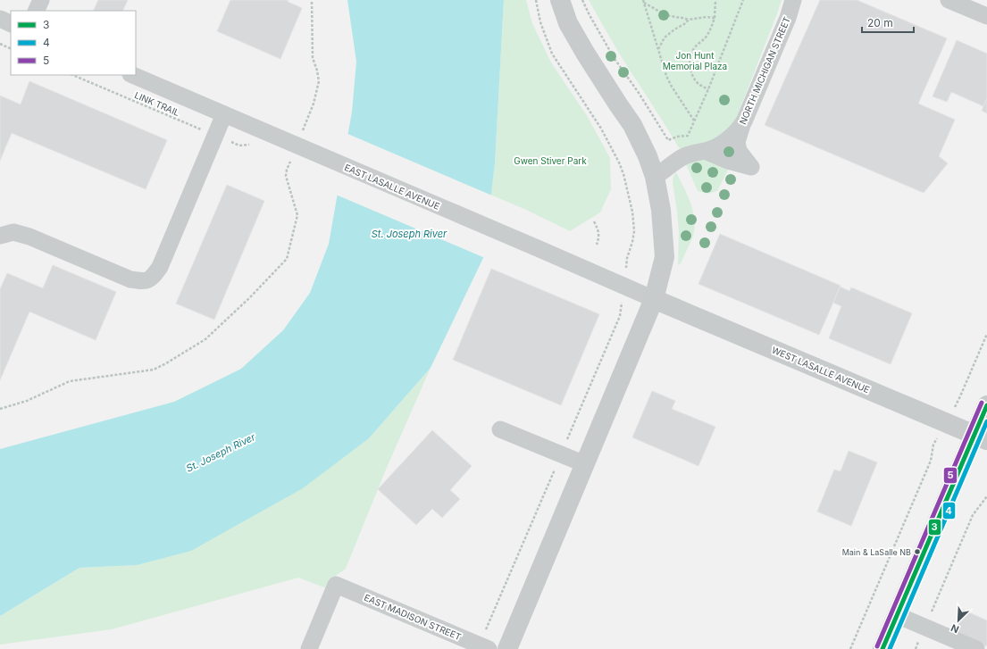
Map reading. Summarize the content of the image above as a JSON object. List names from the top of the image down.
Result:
{
  "streets": {
    "main road": ["WEST LASALLE AVENUE"],
    "street": ["NORTH MICHIGAN STREET", "EAST LASALLE AVENUE", "EAST MADISON STREET"],
    "path": ["LINK TRAIL"]
  },
  "crossings": [
    ["EAST LASALLE AVENUE", "WEST LASALLE AVENUE"]
  ],
  "water": ["St. Joseph River"],
  "parks": ["Jon Hunt Memorial Plaza", "Gwen Stiver Park"],
  "places": ["Main & LaSalle NB"],
  "lines": ["transit line 5", "transit line 3", "transit line 4"],
  "legend": ["3", "4", "5"],
  "scale_bar": "20 m",
  "north": "bottom left"
}
